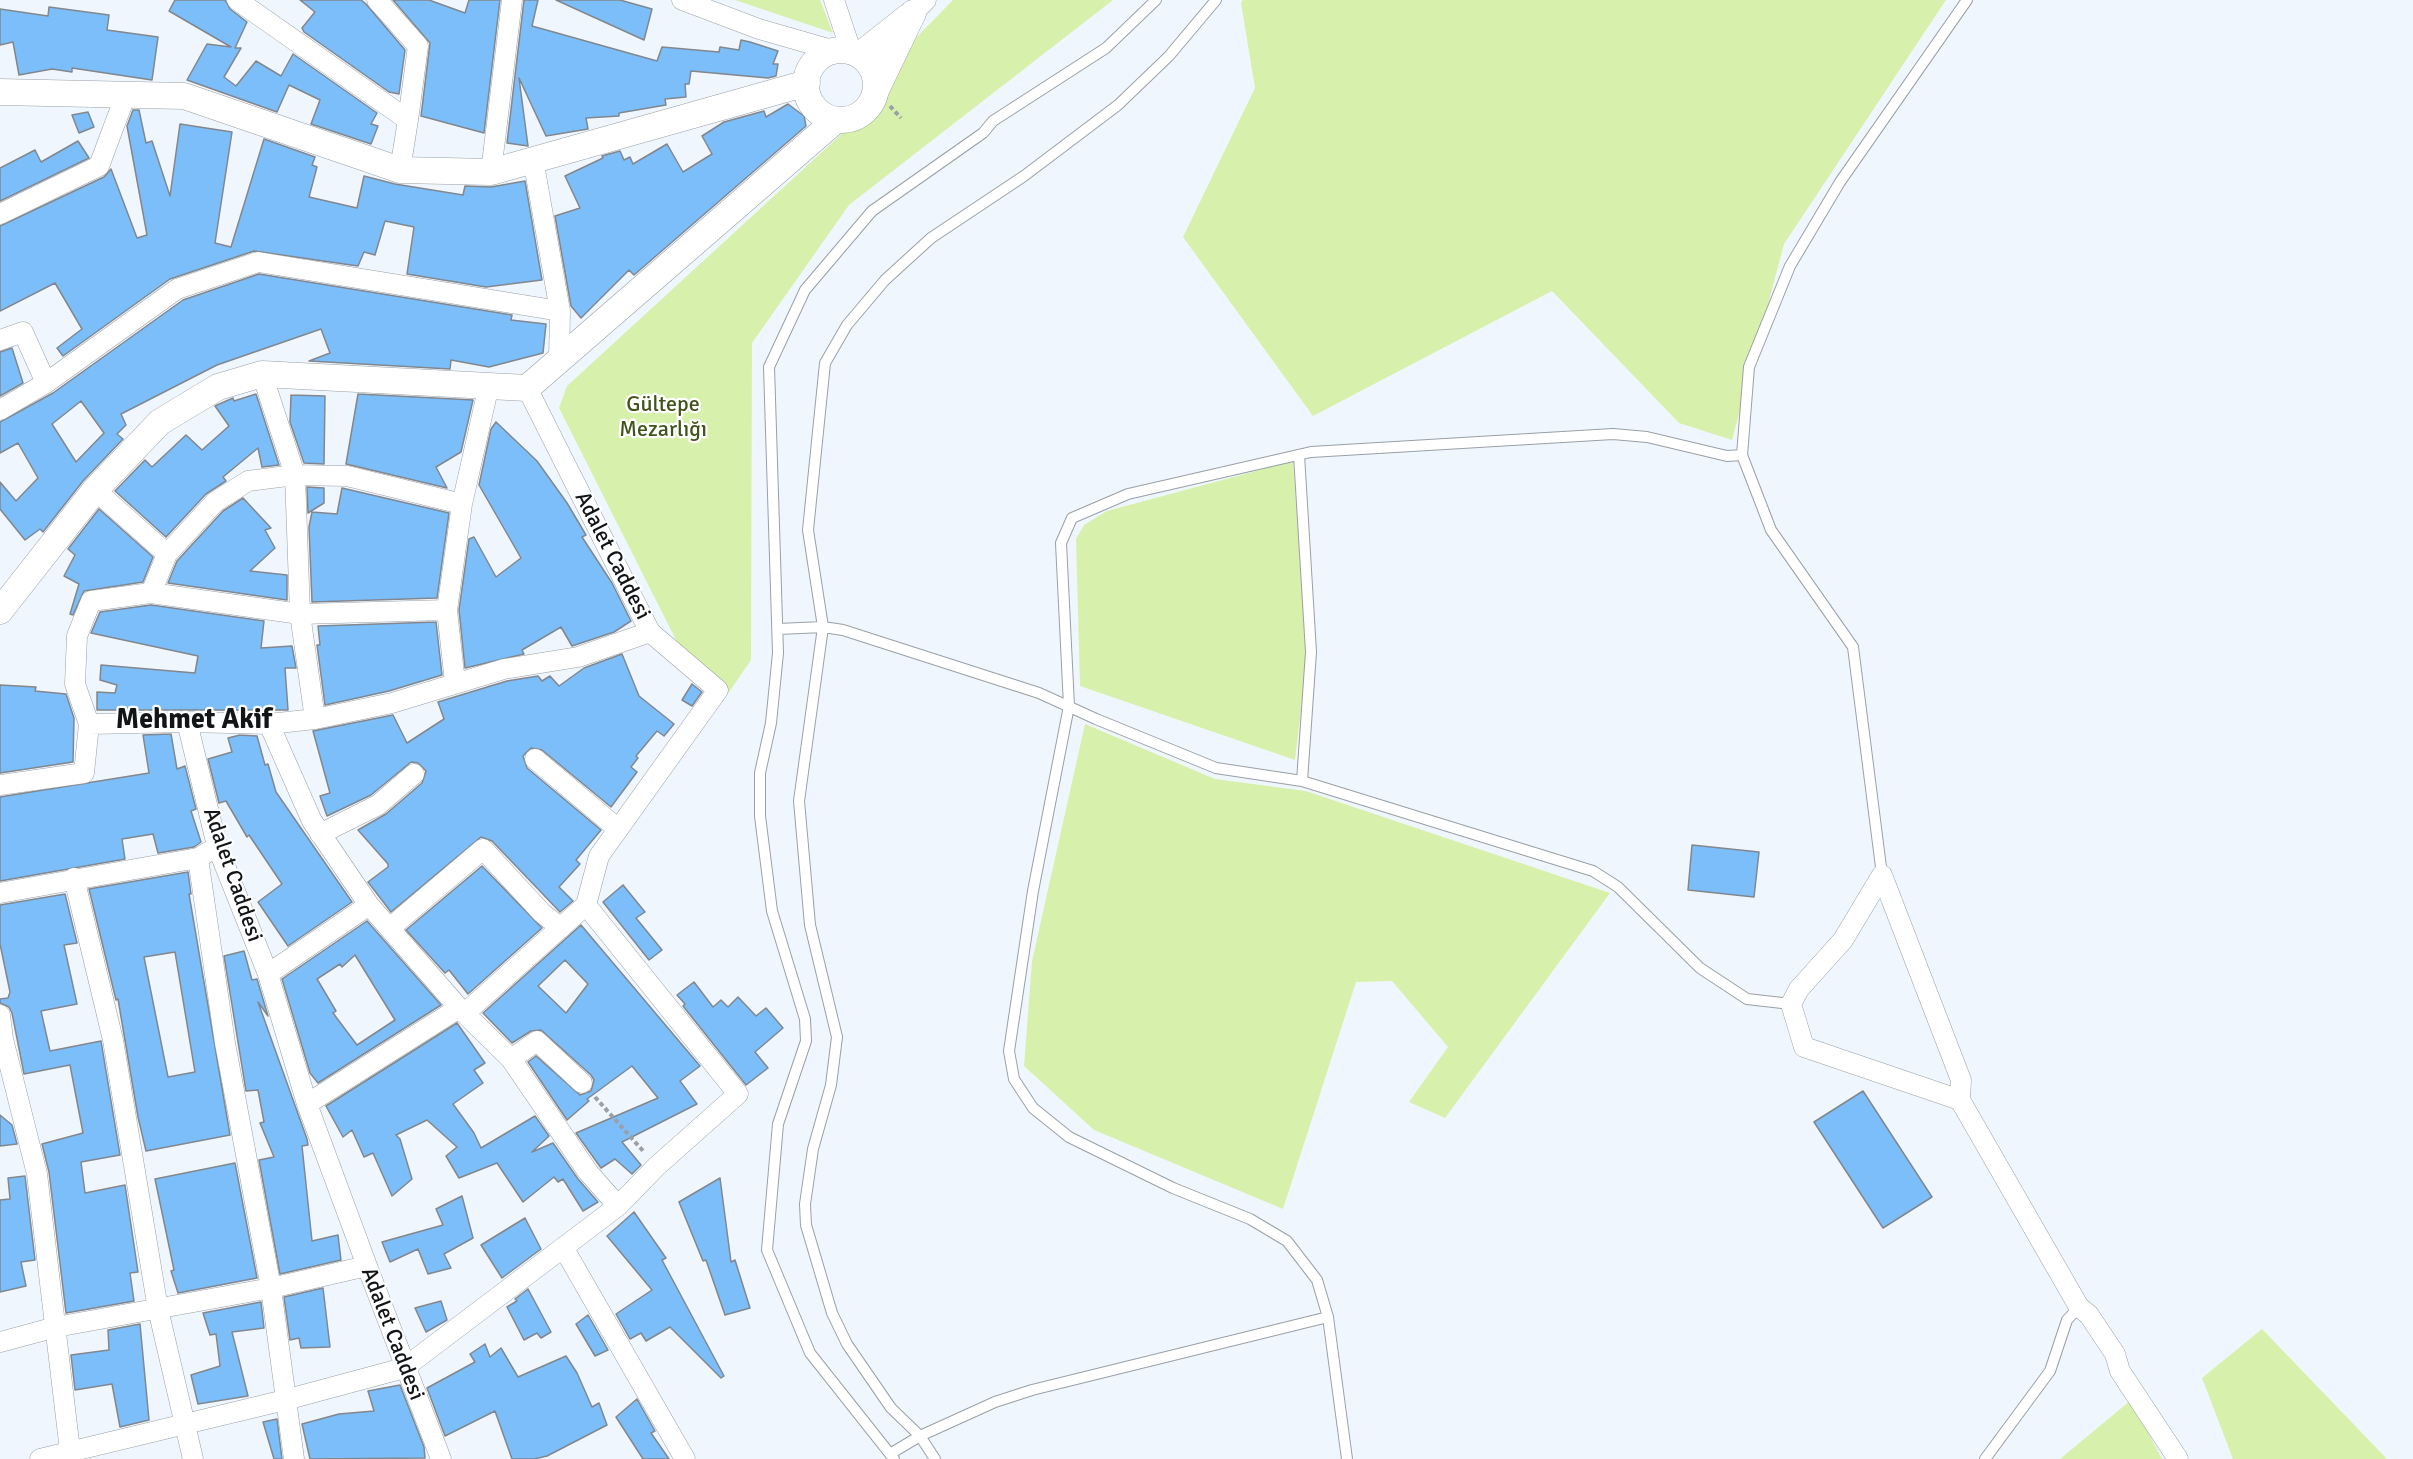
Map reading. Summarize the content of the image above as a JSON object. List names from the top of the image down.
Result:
{
  "streets": {
    "street": ["Adalet Caddesi"]
  },
  "districts": ["Mehmet Akif"],
  "parks": ["Gültepe Mezarlığı"]
}
